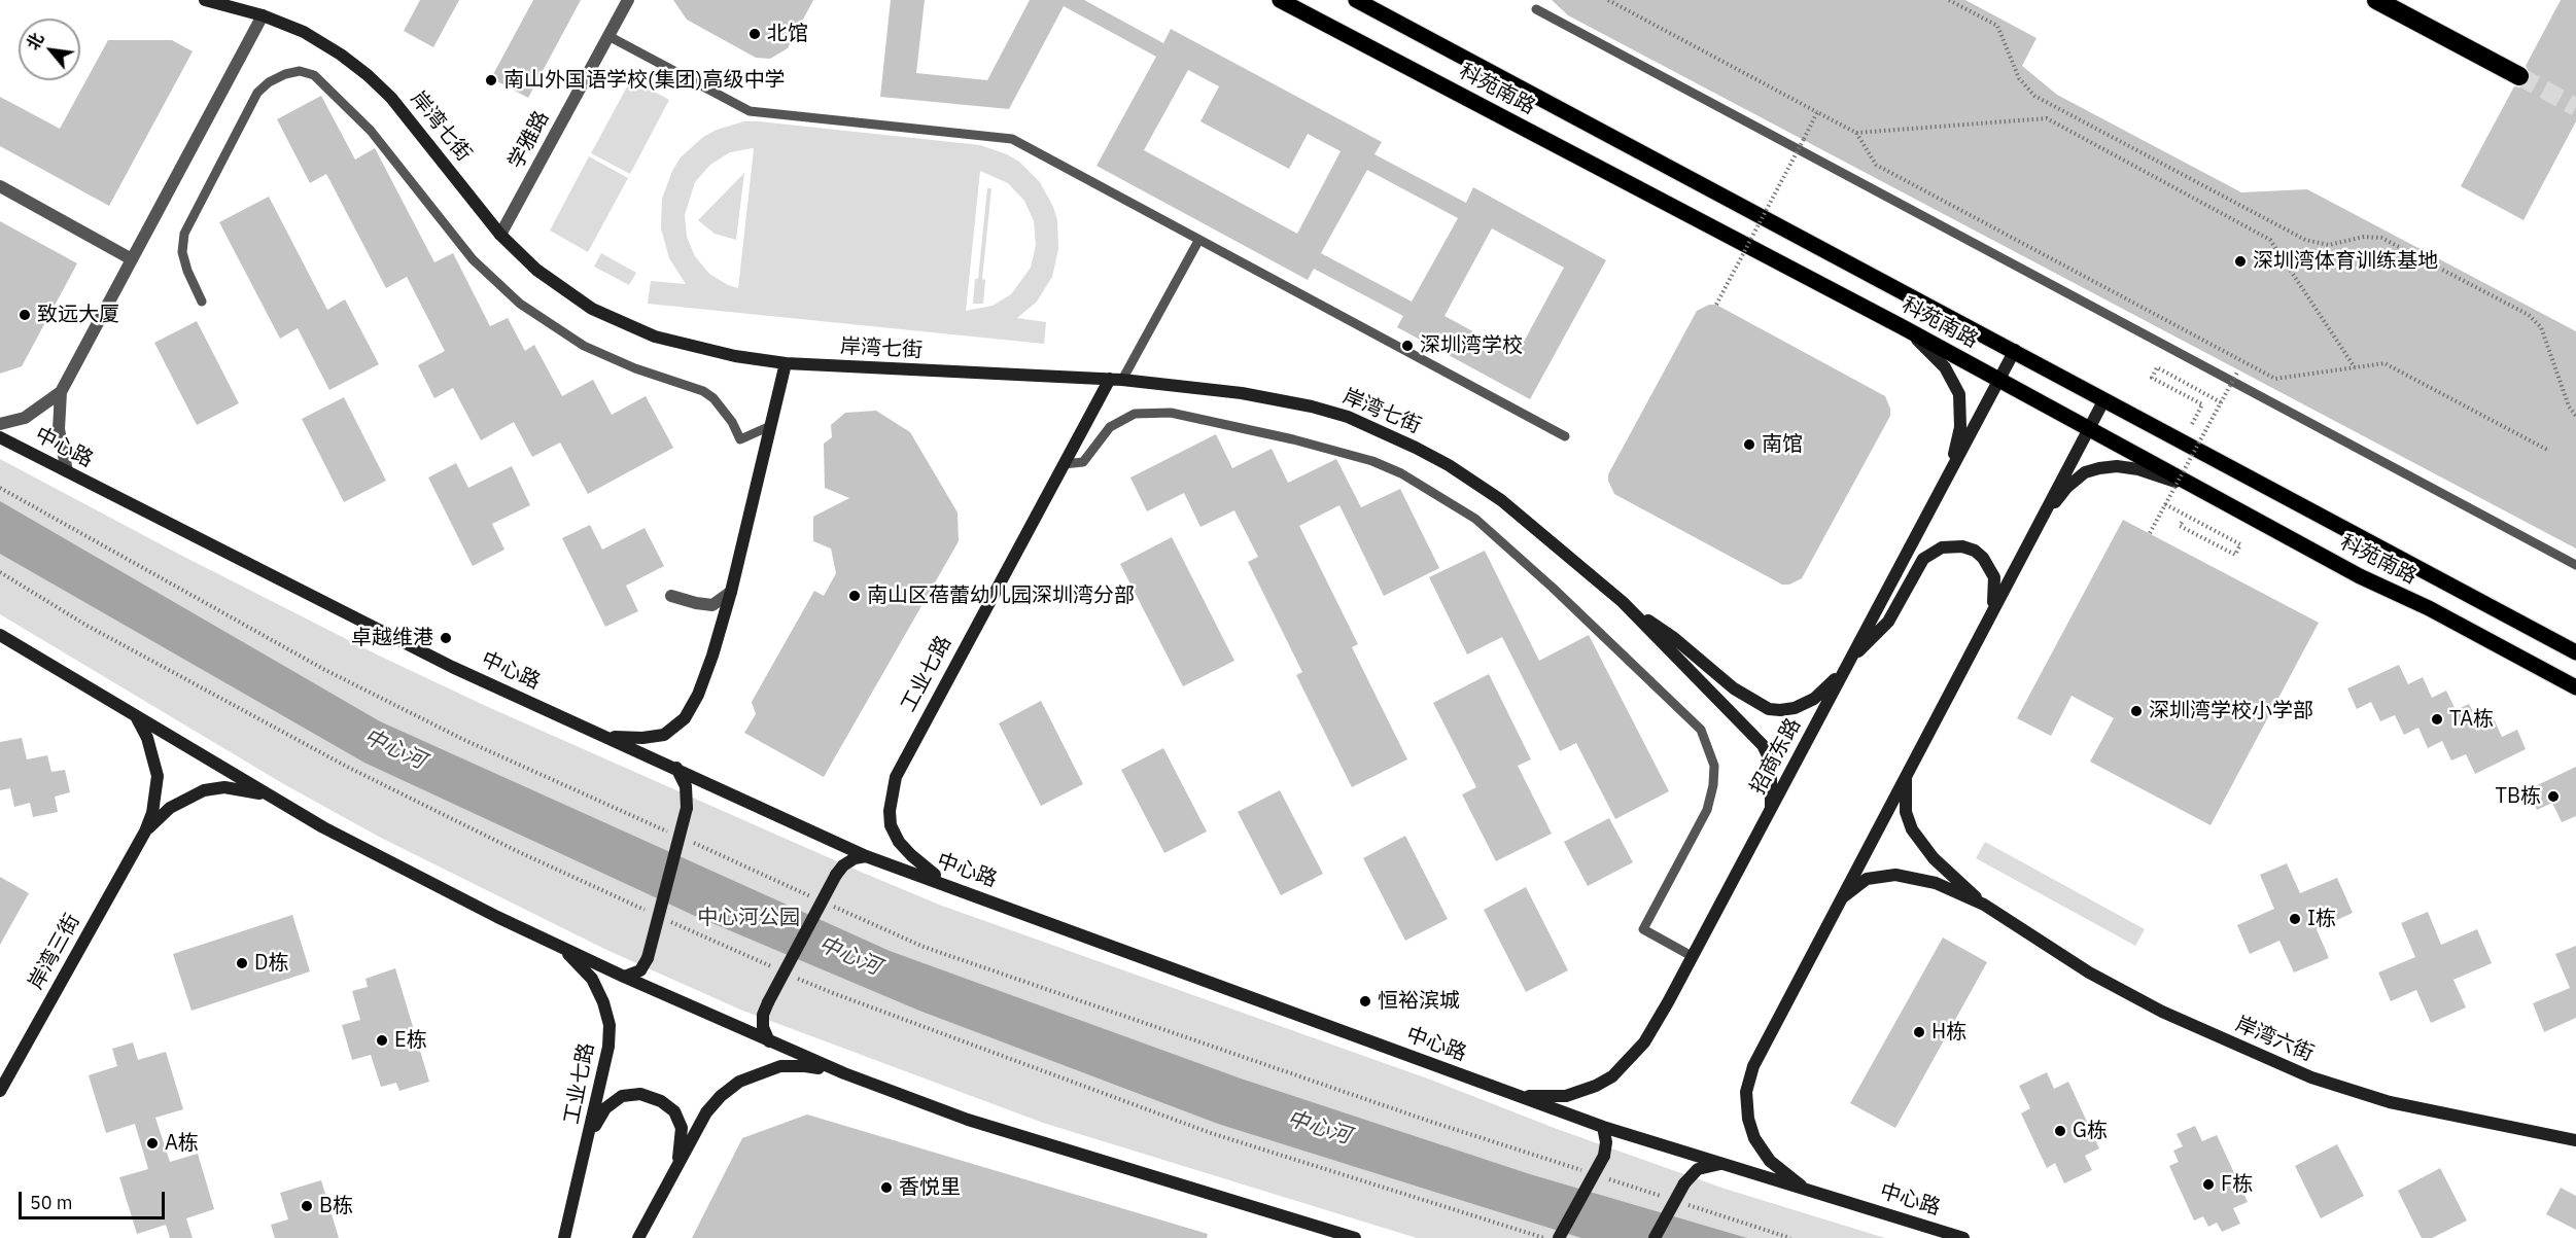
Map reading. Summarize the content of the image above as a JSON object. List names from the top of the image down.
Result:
{
  "streets": {
    "main road": ["科苑南路"],
    "street": [
      "岸湾七街",
      "学雅路",
      "中心路",
      "工业七路",
      "招商东路",
      "岸湾三街",
      "岸湾六街"
    ]
  },
  "crossings": [
    ["科苑南路", "招商东路"],
    ["岸湾七街", "学雅路"],
    ["岸湾七街", "工业七路"],
    ["中心路", "工业七路"],
    ["中心路", "招商东路"]
  ],
  "water": ["中心河"],
  "parks": ["中心河公园"],
  "places": [
    "北馆",
    "南山外国语学校(集团)高级中学",
    "深圳湾体育训练基地",
    "致远大厦",
    "深圳湾学校",
    "南馆",
    "南山区蓓蕾幼儿园深圳湾分部",
    "卓越维港",
    "深圳湾学校小学部",
    "TA栋",
    "TB栋",
    "I栋",
    "D栋",
    "恒裕滨城",
    "H栋",
    "E栋",
    "G栋",
    "A栋",
    "F栋",
    "香悦里",
    "B栋"
  ],
  "scale_bar": "50 m",
  "north": "top left"
}
